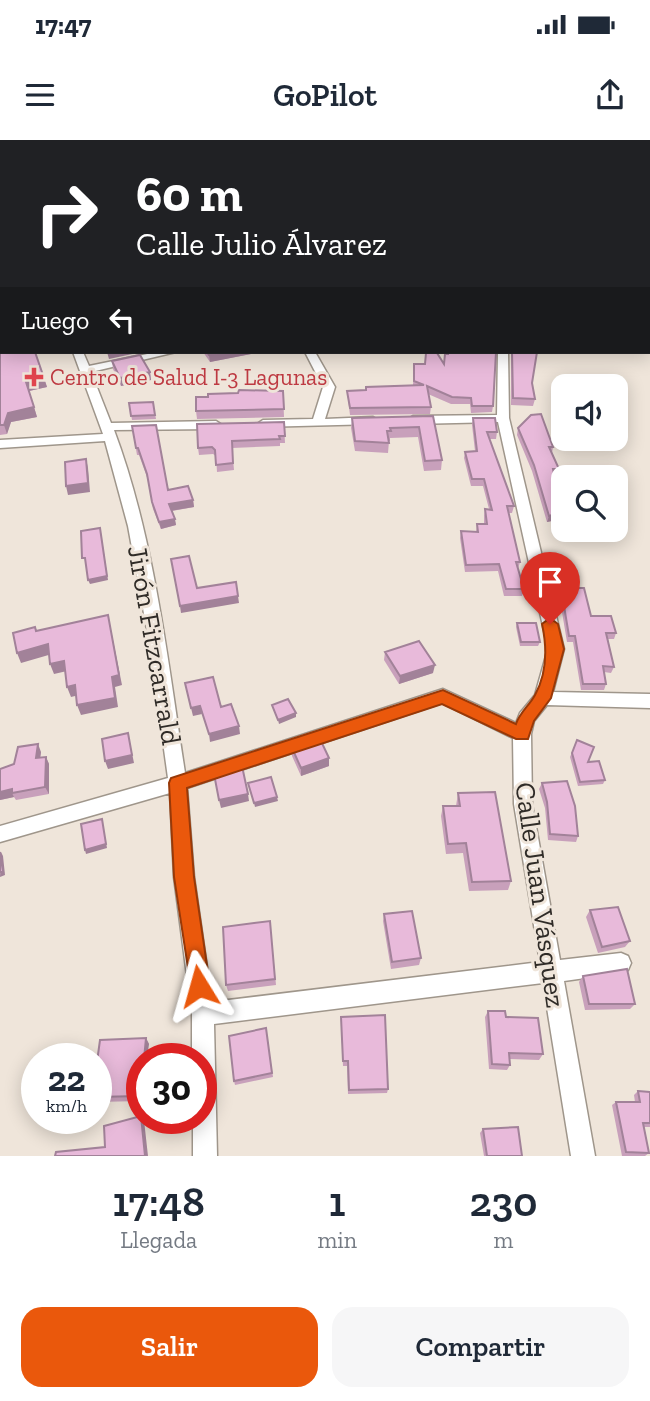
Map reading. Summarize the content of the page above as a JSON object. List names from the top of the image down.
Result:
{
  "streets": {
    "street": ["Jirón Fitzcarrald", "Calle Juan Vásquez"]
  },
  "places": {
    "health": ["Centro de Salud I-3 Lagunas"]
  },
  "page": {
    "status": "17:47",
    "header": "GoPilot",
    "turn": ["60 m", "Calle Julio Álvarez"],
    "then": "Luego",
    "speed": "22 km/h",
    "limit": "30",
    "eta": [
      "17:48",
      "Llegada",
      "1",
      "min",
      "230",
      "m"
    ],
    "buttons": ["Salir", "Compartir"]
  }
}
